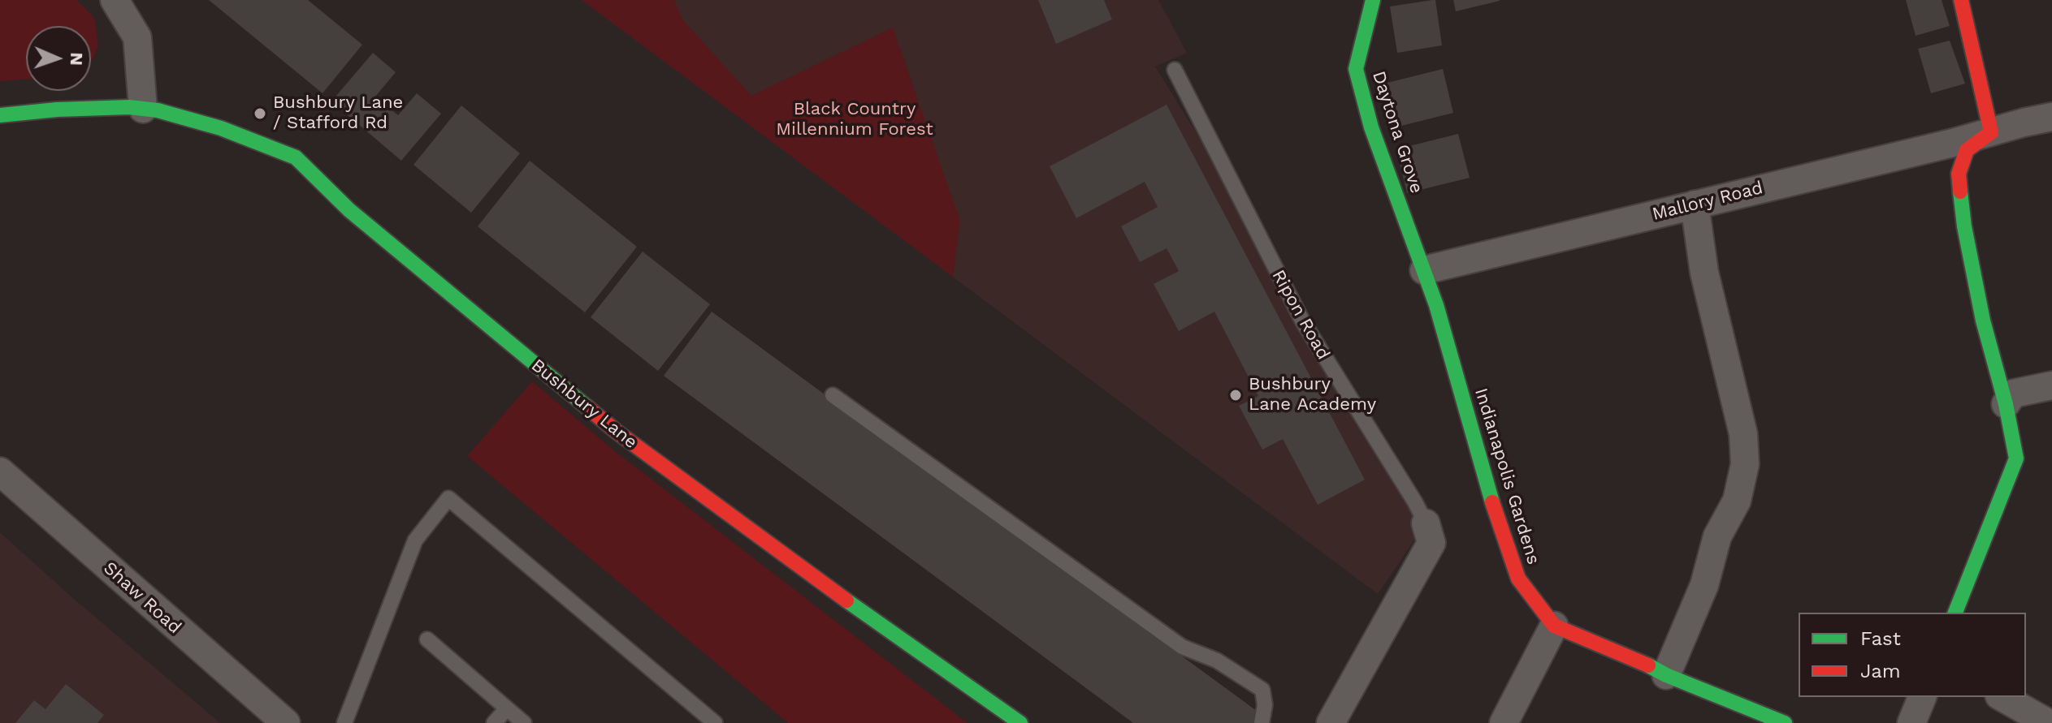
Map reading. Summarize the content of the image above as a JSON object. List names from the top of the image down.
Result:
{
  "streets": {
    "street": [
      "Daytona Grove",
      "Mallory Road",
      "Ripon Road",
      "Bushbury Lane",
      "Indianapolis Gardens",
      "Shaw Road"
    ]
  },
  "crossings": [
    ["Daytona Grove", "Indianapolis Gardens"],
    ["Mallory Road", "Indianapolis Gardens"]
  ],
  "parks": ["Black Country Millennium Forest"],
  "places": ["Bushbury Lane / Stafford Rd", "Bushbury Lane Academy"],
  "legend": ["Fast", "Jam"],
  "north": "right"
}
